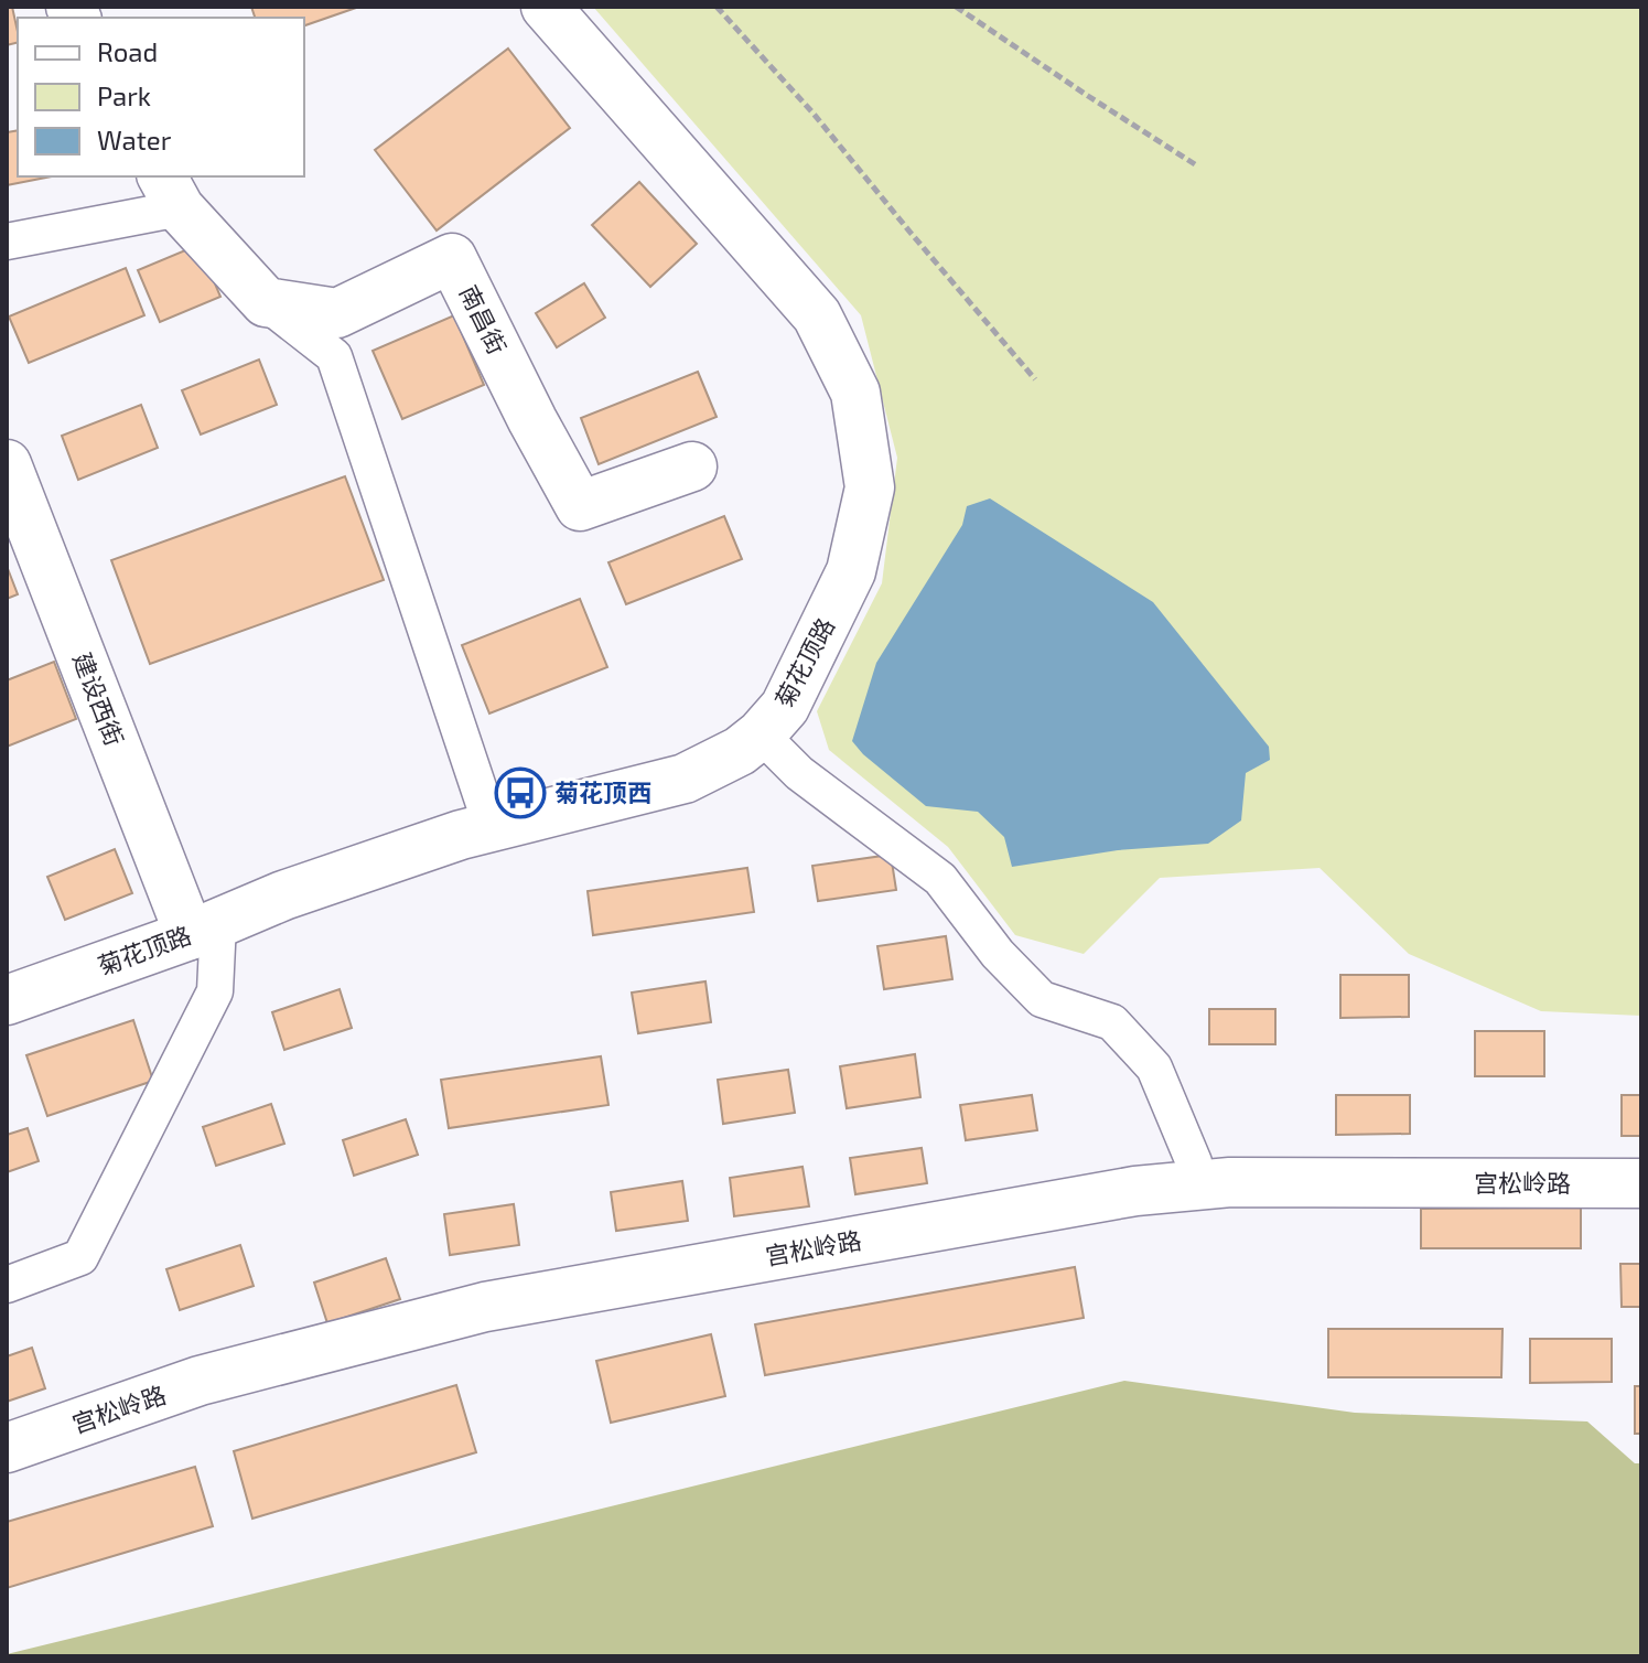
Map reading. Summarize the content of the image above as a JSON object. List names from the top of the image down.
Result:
{
  "streets": {
    "street": [
      "南昌街",
      "菊花顶路",
      "建设西街",
      "宫松岭路"
    ]
  },
  "crossings": [
    ["菊花顶路", "建设西街"]
  ],
  "places": {
    "bus stop": ["菊花顶西"]
  },
  "legend": ["Road", "Park", "Water"]
}
